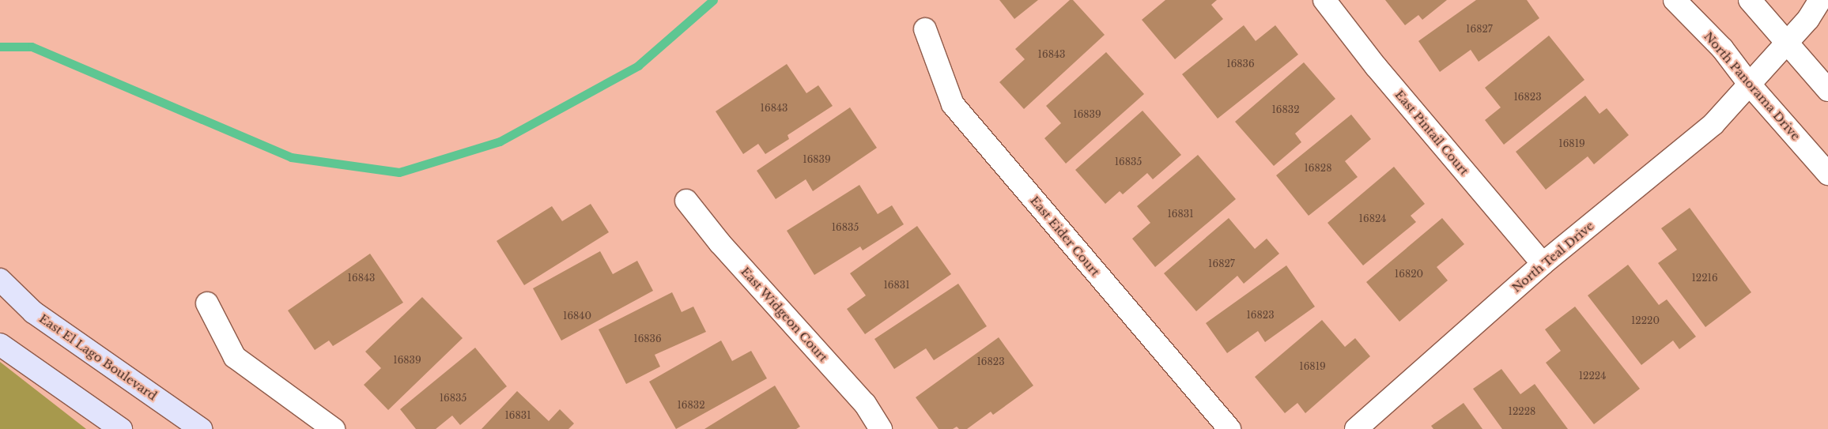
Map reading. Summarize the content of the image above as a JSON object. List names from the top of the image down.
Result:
{
  "streets": {
    "street": [
      "North Panorama Drive",
      "East Pintail Court",
      "East Eider Court",
      "North Teal Drive",
      "East Widgeon Court",
      "East El Lago Boulevard"
    ]
  },
  "crossings": [
    ["North Panorama Drive", "North Teal Drive"],
    ["East Pintail Court", "North Teal Drive"]
  ],
  "house_numbers": [
    "16827",
    "16843",
    "16836",
    "16823",
    "16843",
    "16832",
    "16839",
    "16819",
    "16839",
    "16835",
    "16828",
    "16831",
    "16824",
    "16835",
    "16827",
    "16820",
    "16843",
    "12216",
    "16831",
    "16823",
    "16840",
    "12220",
    "16836",
    "16839",
    "16823",
    "16819",
    "12224",
    "16835",
    "16832",
    "12228",
    "16831"
  ]
}
